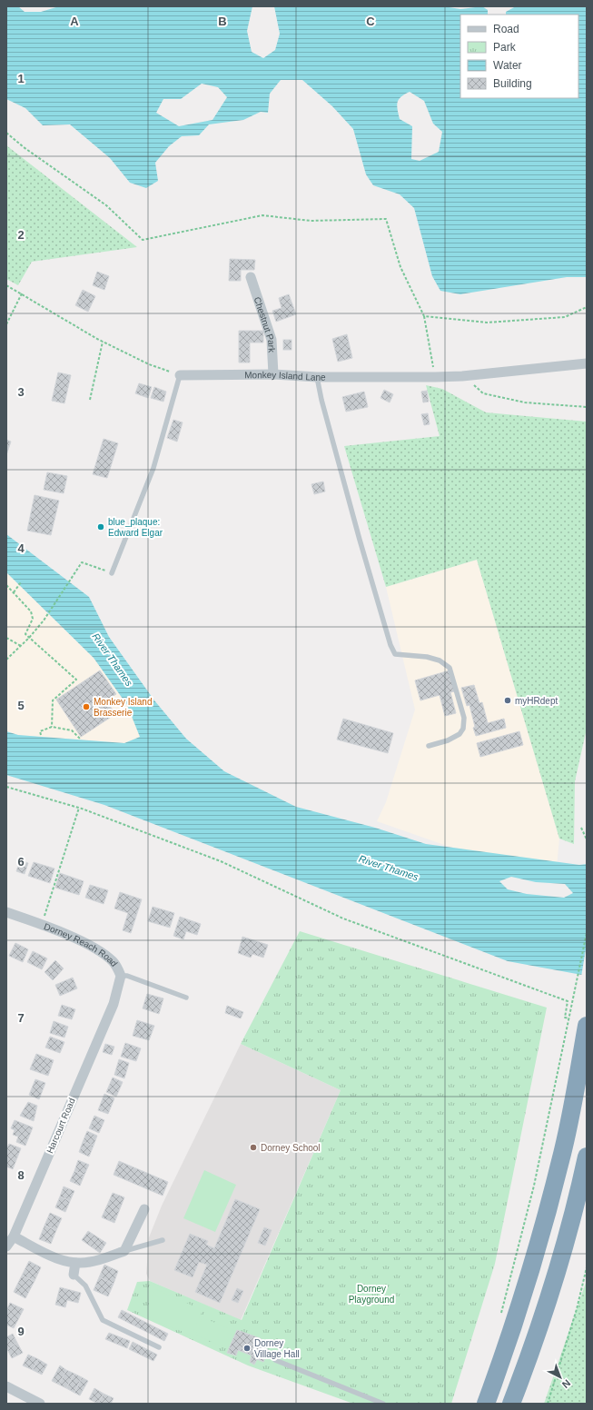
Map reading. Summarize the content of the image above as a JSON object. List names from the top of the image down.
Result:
{
  "streets": {
    "street": [
      "Chestnut Park",
      "Monkey Island Lane",
      "Dorney Reach Road",
      "Harcourt Road"
    ]
  },
  "crossings": [
    ["Chestnut Park", "Monkey Island Lane"],
    ["Dorney Reach Road", "Harcourt Road"]
  ],
  "water": ["River Thames"],
  "parks": ["Dorney Playground"],
  "places": [
    "blue_plaque: Edward Elgar",
    "myHRdept",
    "Monkey Island Brasserie",
    "Dorney School",
    "Dorney Village Hall"
  ],
  "legend": [
    "Road",
    "Park",
    "Water",
    "Building"
  ],
  "north": "bottom right",
  "grid": {
    "columns": ["A", "B", "C"],
    "rows": [
      "1",
      "2",
      "3",
      "4",
      "5",
      "6",
      "7",
      "8",
      "9"
    ]
  }
}
